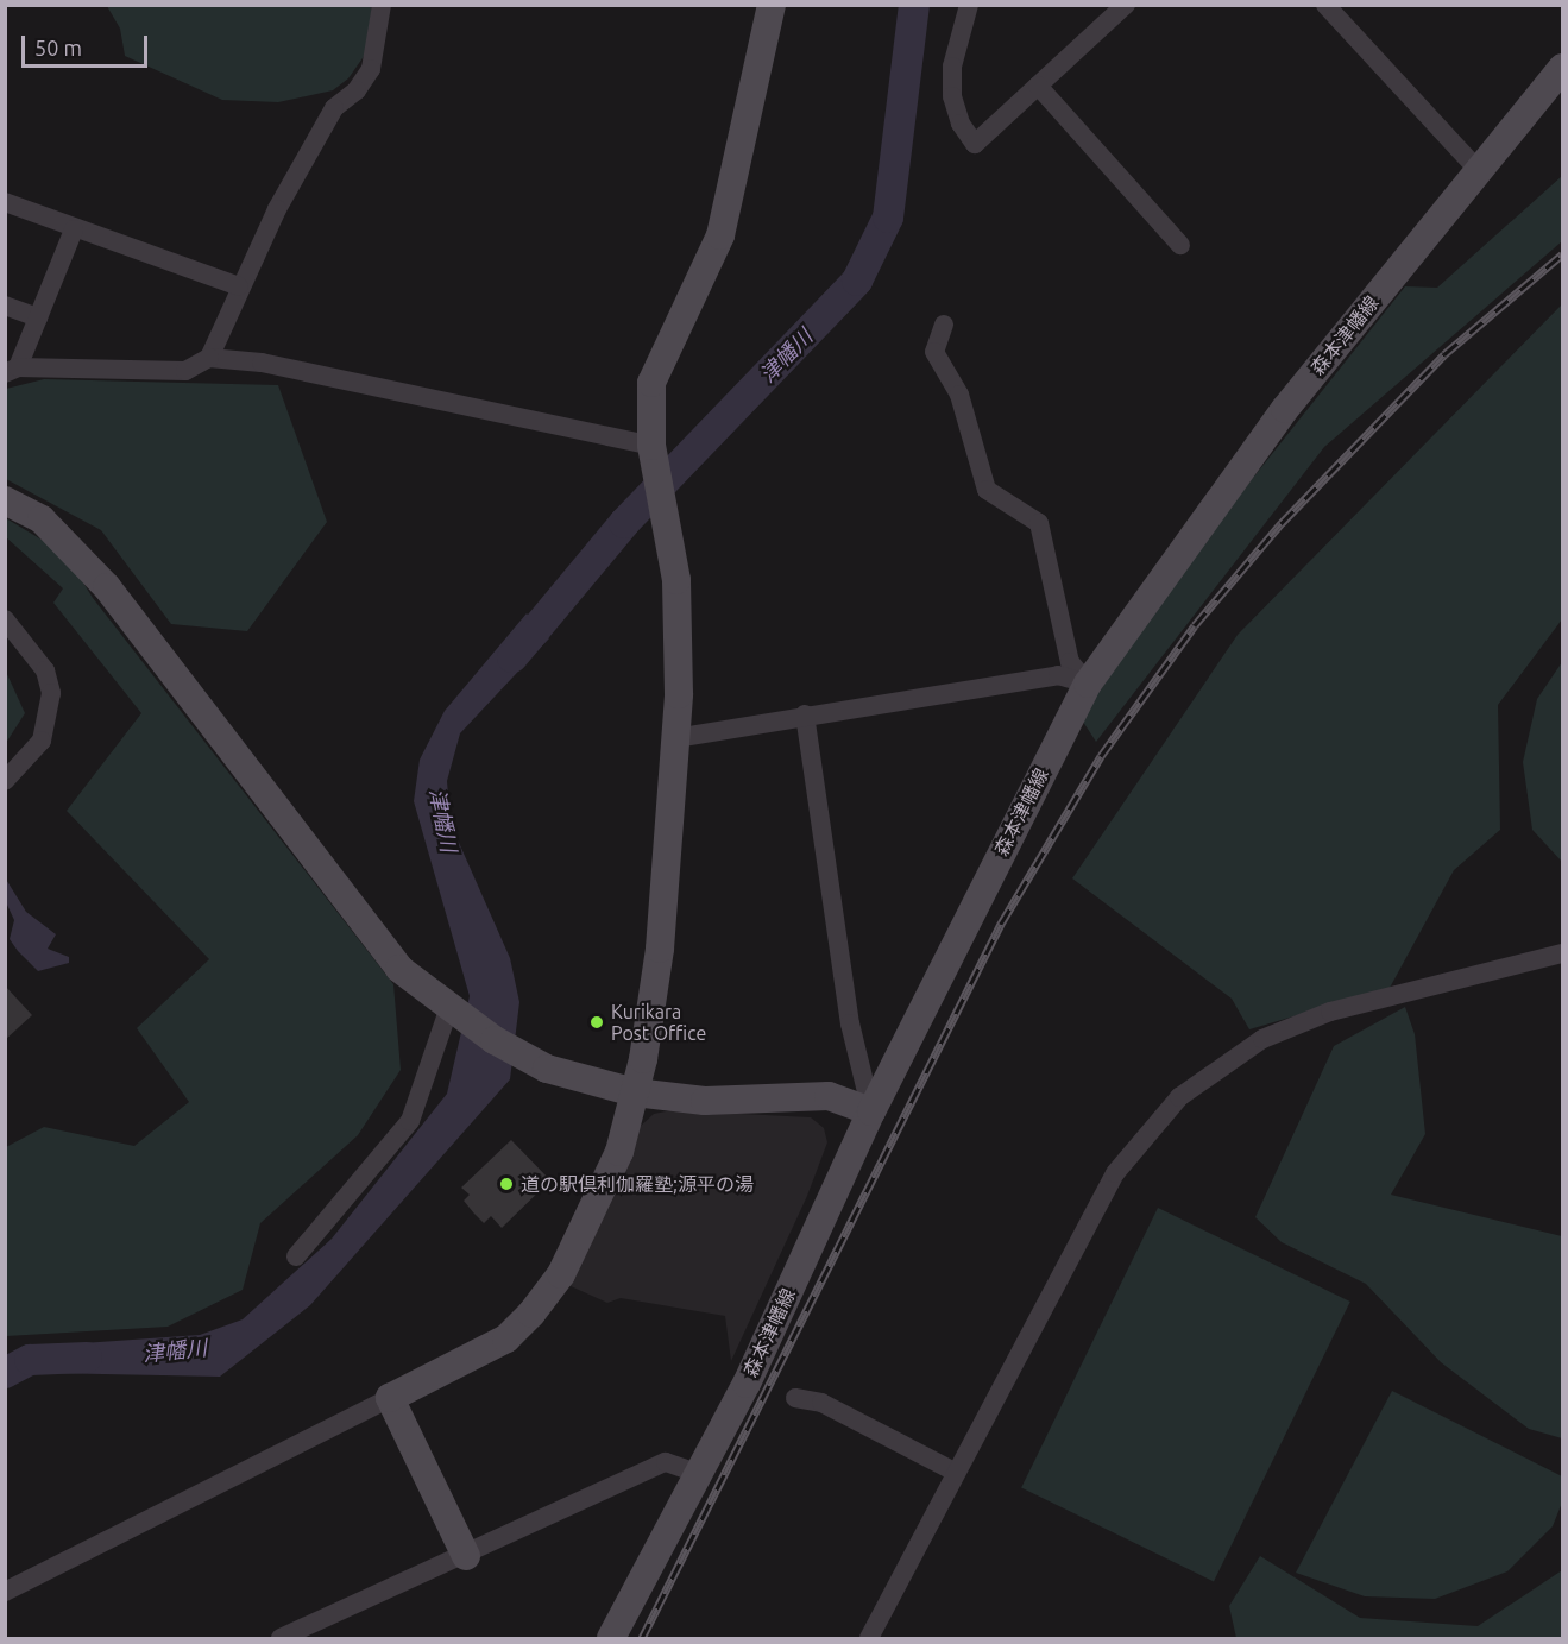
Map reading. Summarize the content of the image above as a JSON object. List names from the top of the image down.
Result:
{
  "streets": {
    "street": ["森本津幡線"]
  },
  "water": ["津幡川"],
  "places": ["Kurikara Post Office", "道の駅倶利伽羅塾;源平の湯"],
  "scale_bar": "50 m"
}
